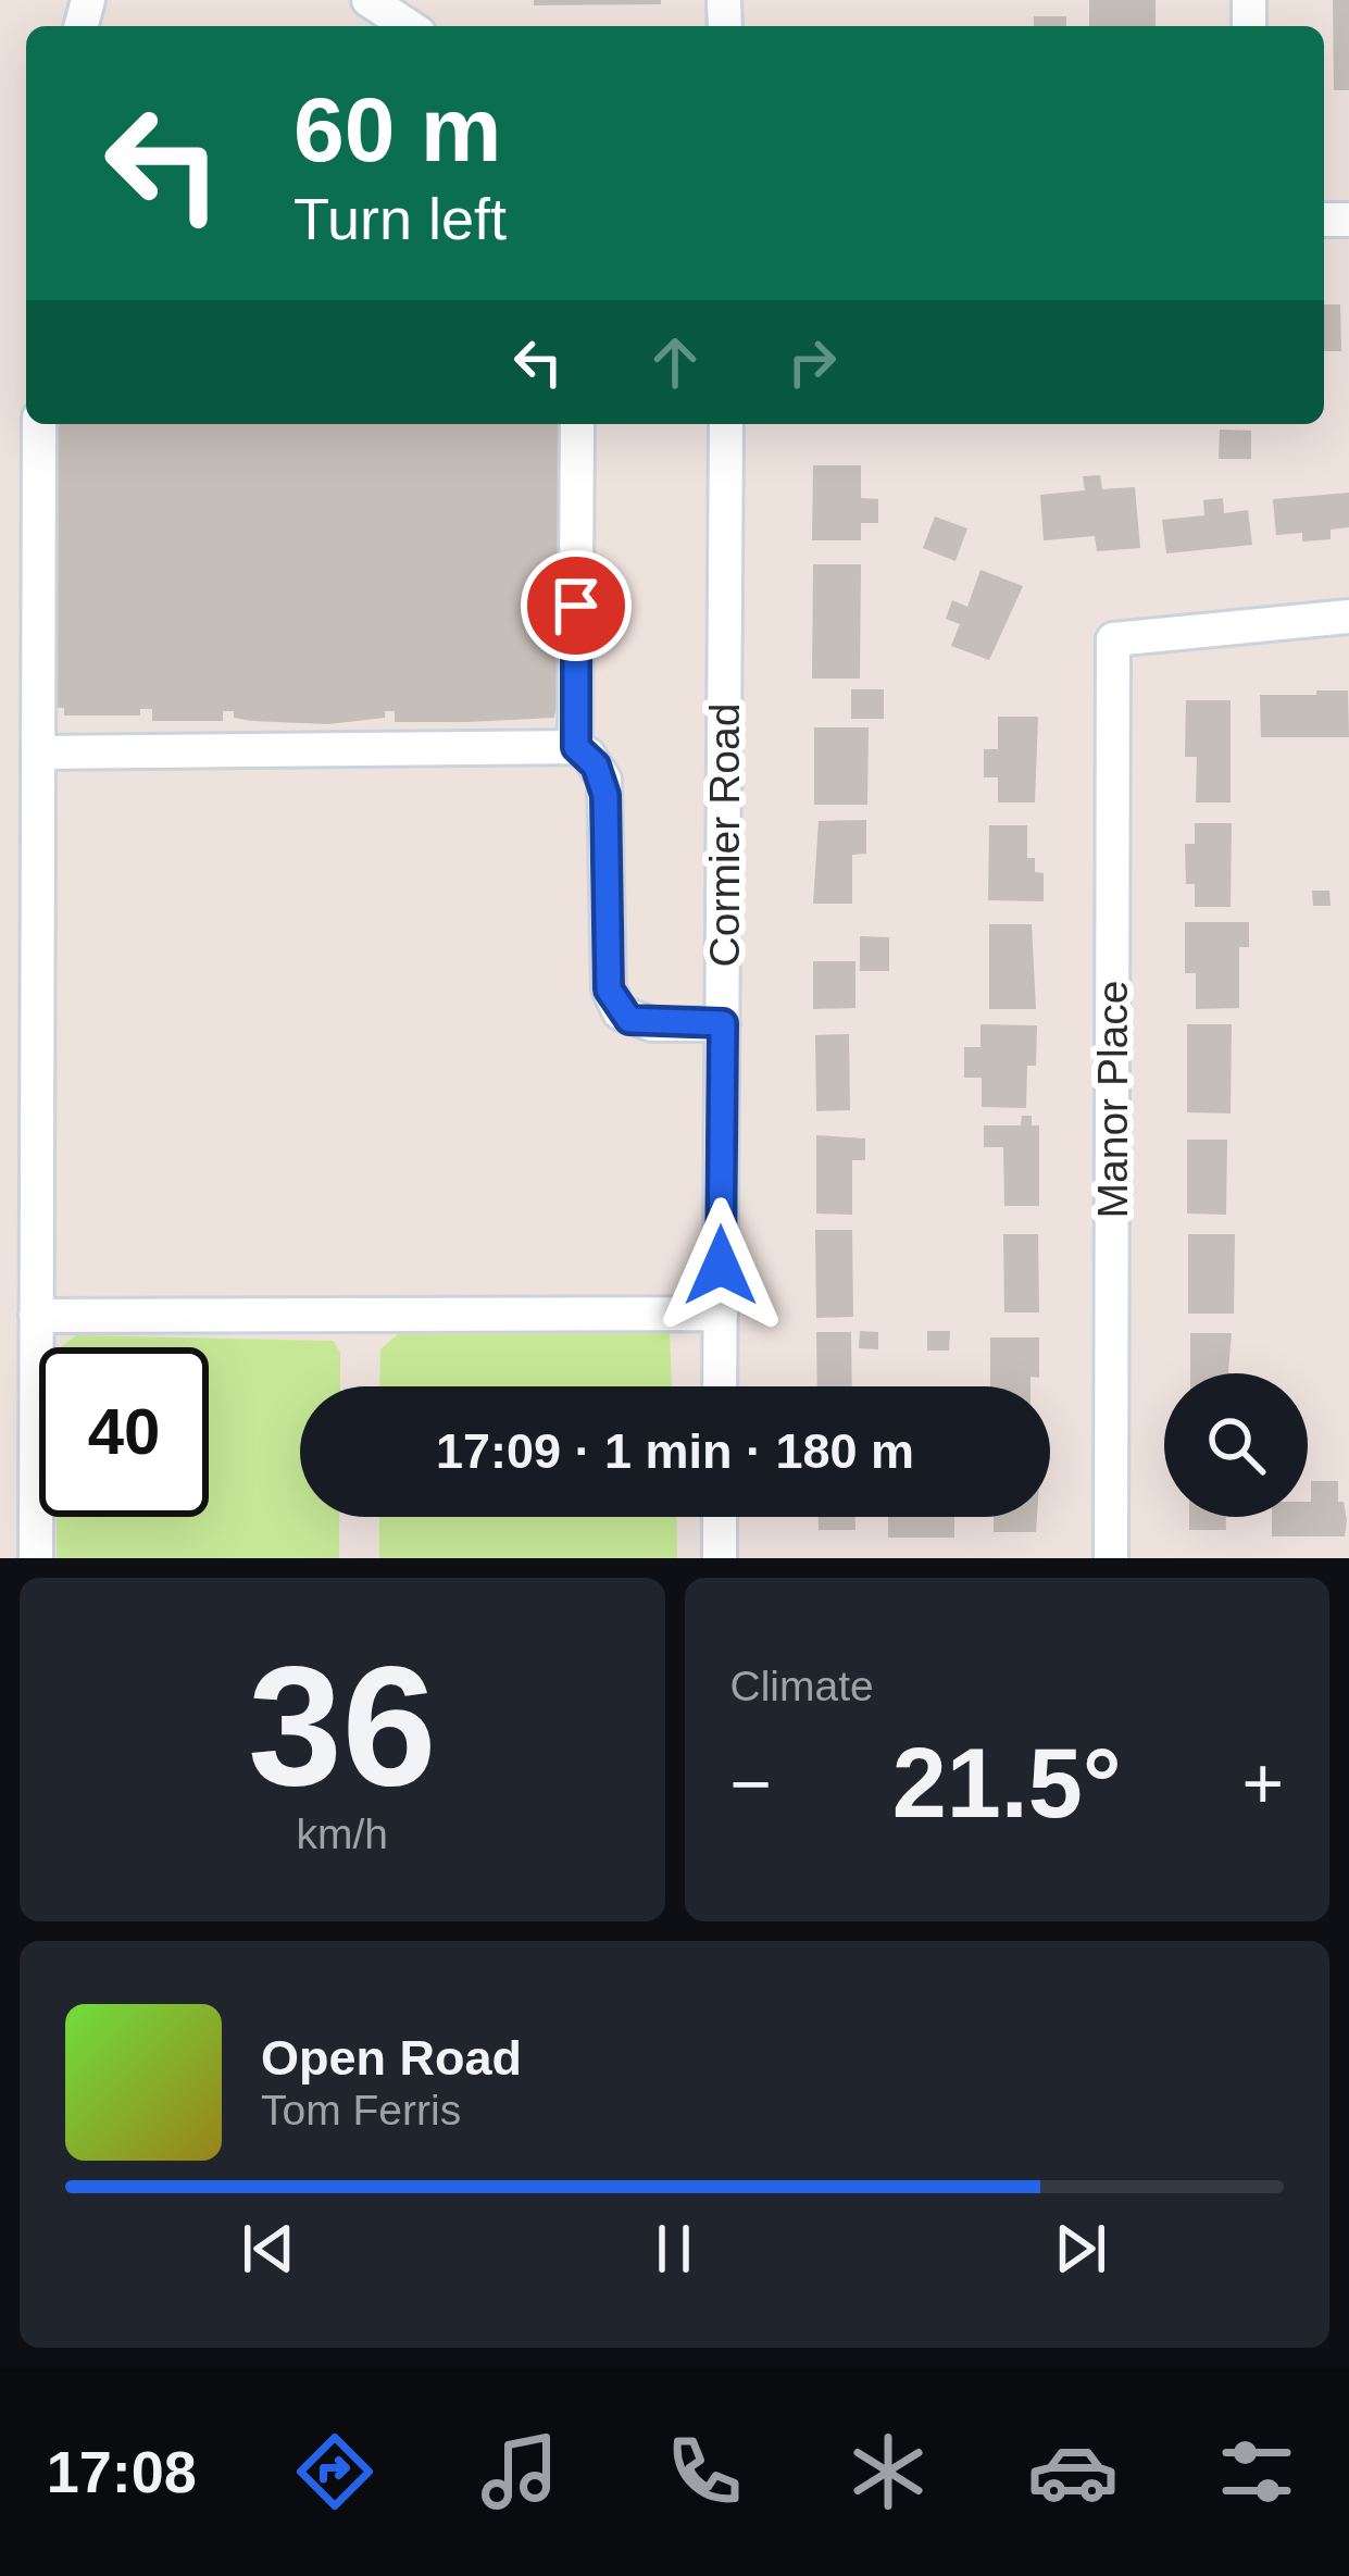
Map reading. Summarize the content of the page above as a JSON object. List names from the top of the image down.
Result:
{
  "streets": {
    "street": ["Cormier Road", "Manor Place"]
  },
  "page": {
    "turn": ["60 m", "Turn left"],
    "limit": "40",
    "trip": "17:09 · 1 min · 180 m",
    "tile": [
      ["36", "km/h"],
      "Climate"
    ],
    "heat": ["−", "21.5°", "+"],
    "song": ["Open Road", "Tom Ferris"],
    "tabs": "17:08"
  }
}
